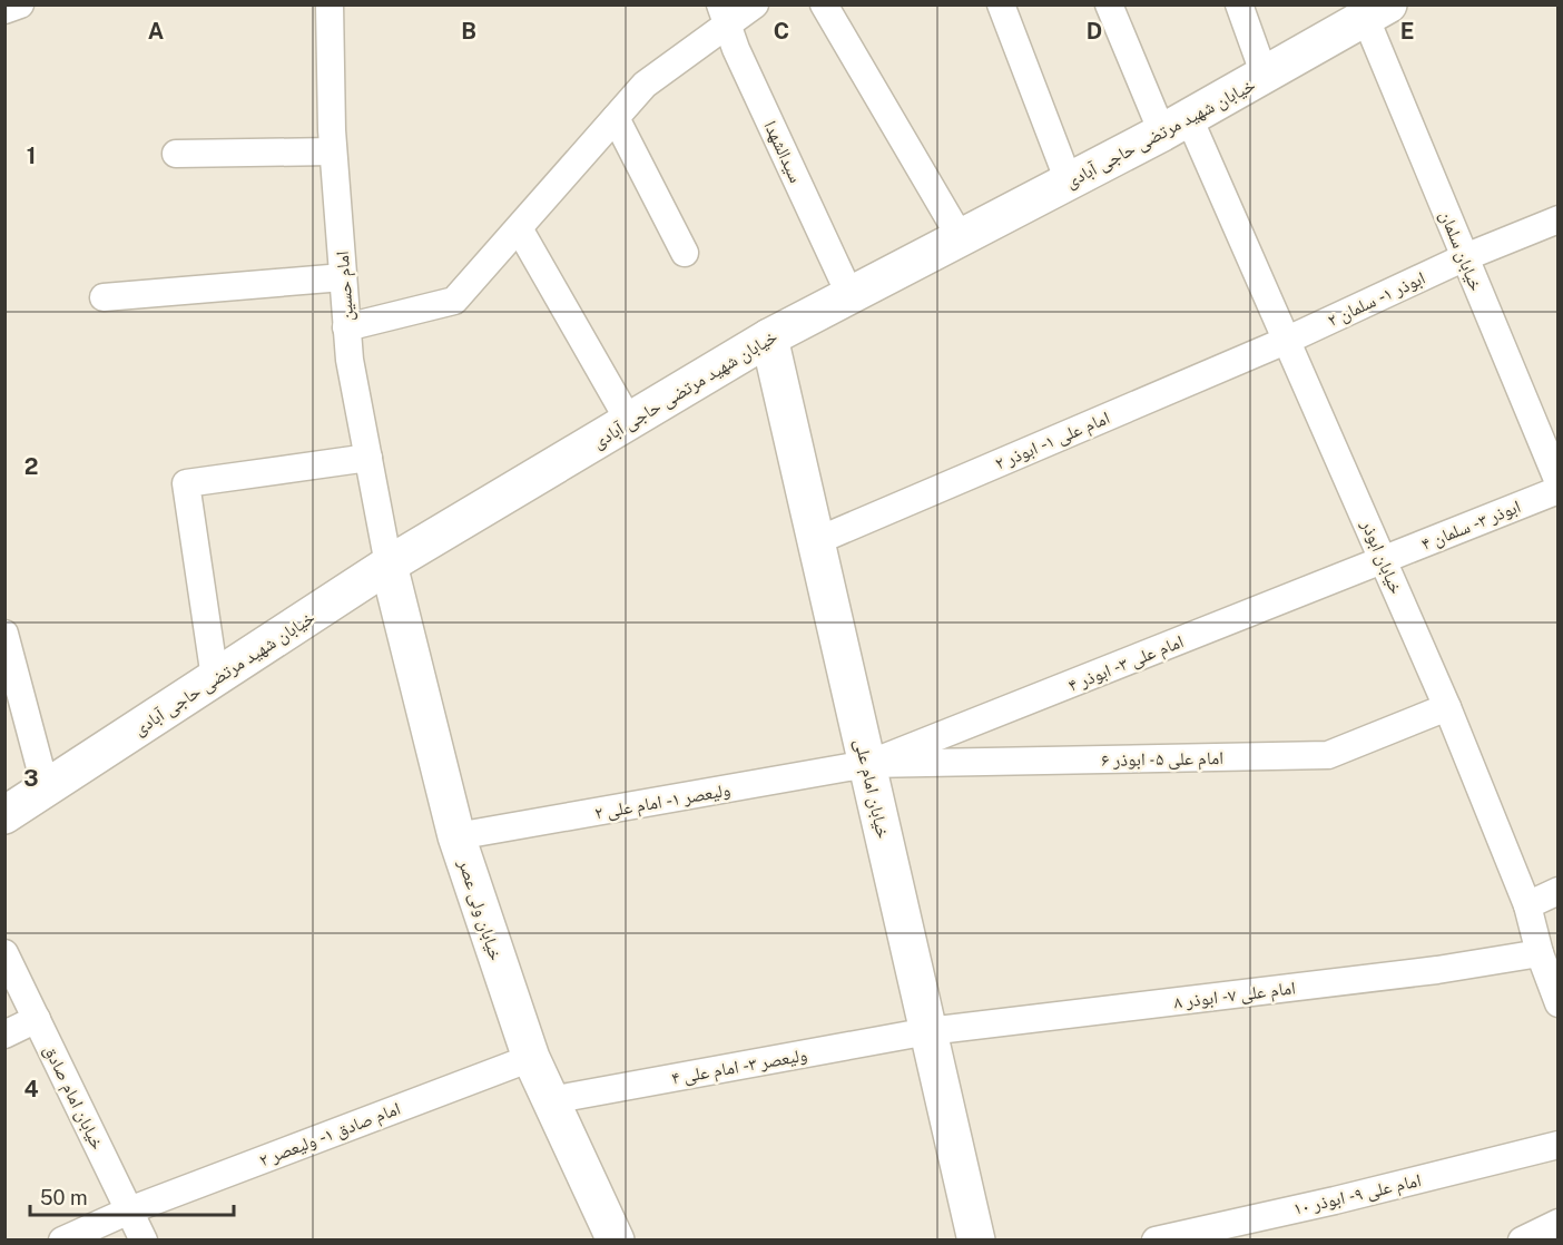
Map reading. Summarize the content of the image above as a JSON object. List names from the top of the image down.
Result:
{
  "streets": {
    "street": [
      "خیابان شهید مرتضی حاجی آبادی",
      "سیدالشهدا",
      "خیابان سلمان",
      "امام حسین",
      "ابوذر ۱ - سلمان ۲",
      "امام علی ۱ - ابوذر ۲",
      "ابوذر ۳ - سلمان ۴",
      "خیابان ابوذر",
      "امام علی ۳ - ابوذر ۴",
      "امام علی ۵ - ابوذر ۶",
      "خیابان امام علی",
      "ولیعصر ۱ - امام علی ۲",
      "خیابان ولی عصر",
      "امام علی ۷ - ابوذر ۸",
      "ولیعصر ۳ - امام علی ۴",
      "خیابان امام صادق",
      "امام صادق ۱ - ولیعصر ۲",
      "امام علی ۹ - ابوذر ۱۰"
    ]
  },
  "crossings": [
    ["خیابان شهید مرتضی حاجی آبادی", "سیدالشهدا"],
    ["خیابان شهید مرتضی حاجی آبادی", "خیابان سلمان"],
    ["خیابان شهید مرتضی حاجی آبادی", "امام حسین"],
    ["خیابان شهید مرتضی حاجی آبادی", "خیابان ابوذر"],
    ["خیابان شهید مرتضی حاجی آبادی", "خیابان امام علی"],
    ["خیابان شهید مرتضی حاجی آبادی", "خیابان ولی عصر"],
    ["خیابان سلمان", "ابوذر ۱ - سلمان ۲"],
    ["امام حسین", "خیابان ولی عصر"],
    ["ابوذر ۱ - سلمان ۲", "امام علی ۱ - ابوذر ۲"],
    ["ابوذر ۱ - سلمان ۲", "خیابان ابوذر"],
    ["امام علی ۱ - ابوذر ۲", "خیابان ابوذر"],
    ["امام علی ۱ - ابوذر ۲", "خیابان امام علی"],
    ["ابوذر ۳ - سلمان ۴", "خیابان ابوذر"],
    ["ابوذر ۳ - سلمان ۴", "امام علی ۳ - ابوذر ۴"],
    ["خیابان ابوذر", "امام علی ۳ - ابوذر ۴"],
    ["خیابان ابوذر", "امام علی ۵ - ابوذر ۶"],
    ["خیابان ابوذر", "امام علی ۷ - ابوذر ۸"],
    ["امام علی ۳ - ابوذر ۴", "امام علی ۵ - ابوذر ۶"],
    ["امام علی ۳ - ابوذر ۴", "خیابان امام علی"],
    ["امام علی ۳ - ابوذر ۴", "ولیعصر ۱ - امام علی ۲"],
    ["امام علی ۵ - ابوذر ۶", "خیابان امام علی"],
    ["امام علی ۵ - ابوذر ۶", "ولیعصر ۱ - امام علی ۲"],
    ["خیابان امام علی", "ولیعصر ۱ - امام علی ۲"],
    ["خیابان امام علی", "امام علی ۷ - ابوذر ۸"],
    ["خیابان امام علی", "ولیعصر ۳ - امام علی ۴"],
    ["ولیعصر ۱ - امام علی ۲", "خیابان ولی عصر"],
    ["خیابان ولی عصر", "ولیعصر ۳ - امام علی ۴"],
    ["خیابان ولی عصر", "امام صادق ۱ - ولیعصر ۲"],
    ["امام علی ۷ - ابوذر ۸", "ولیعصر ۳ - امام علی ۴"],
    ["خیابان امام صادق", "امام صادق ۱ - ولیعصر ۲"]
  ],
  "scale_bar": "50 m",
  "grid": {
    "columns": [
      "A",
      "B",
      "C",
      "D",
      "E"
    ],
    "rows": [
      "1",
      "2",
      "3",
      "4"
    ]
  }
}
